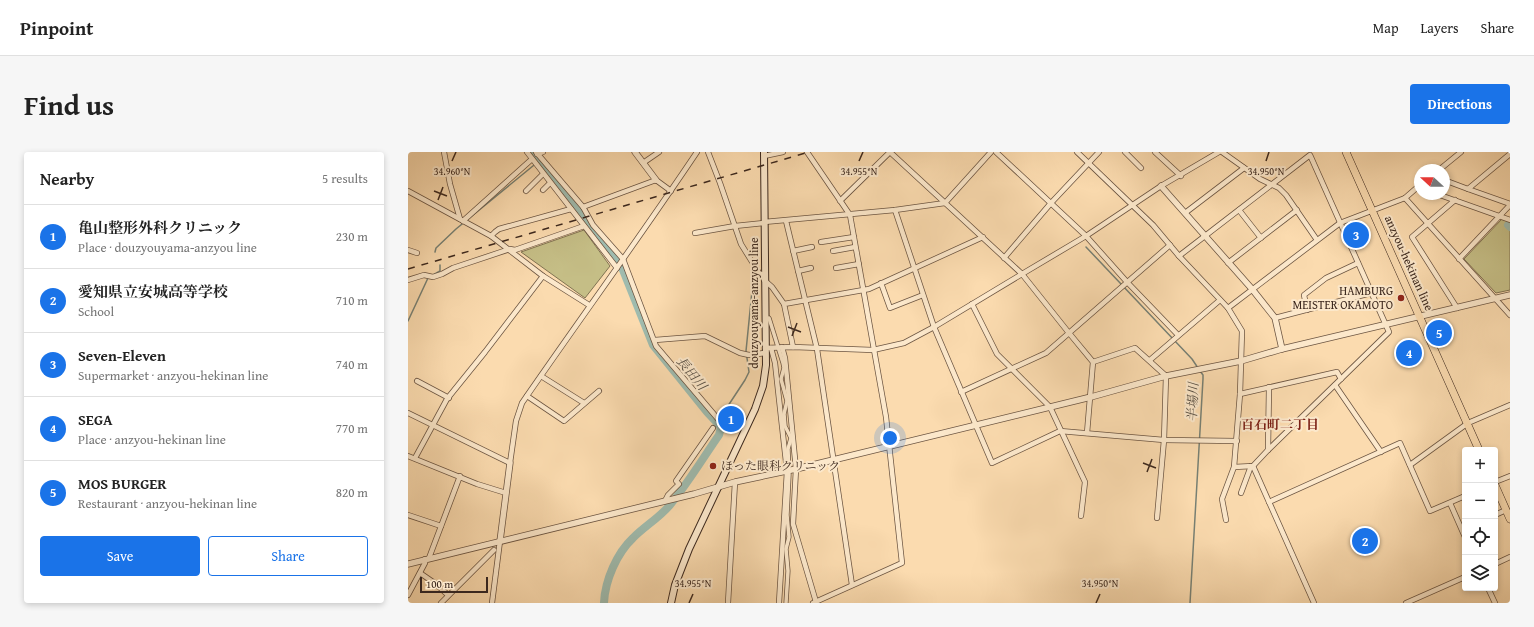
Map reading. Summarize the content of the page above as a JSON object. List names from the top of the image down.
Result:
{
  "streets": {
    "main road": ["anzyou-hekinan line", "douzyouyama-anzyou line"]
  },
  "districts": ["百石町二丁目"],
  "water": ["長田川", "半場川"],
  "places": ["HAMBURG MEISTER OKAMOTO", "ほった眼科クリニック"],
  "scale_bar": "100 m",
  "north": "left",
  "page": {
    "header": "Pinpoint",
    "nav": ["Map", "Layers", "Share"],
    "title": "Find us",
    "buttons": [
      "Directions",
      ["Save", "Share"]
    ],
    "heading": ["Nearby", "5 results"],
    "list": [
      {
        "mark": "1",
        "name": "亀山整形外科クリニック",
        "note": "Place · douzyouyama-anzyou line",
        "value": "230 m"
      },
      {
        "mark": "2",
        "name": "愛知県立安城高等学校",
        "note": "School",
        "value": "710 m"
      },
      {
        "mark": "3",
        "name": "Seven-Eleven",
        "note": "Supermarket · anzyou-hekinan line",
        "value": "740 m"
      },
      {
        "mark": "4",
        "name": "SEGA",
        "note": "Place · anzyou-hekinan line",
        "value": "770 m"
      },
      {
        "mark": "5",
        "name": "MOS BURGER",
        "note": "Restaurant · anzyou-hekinan line",
        "value": "820 m"
      }
    ],
    "pins": [
      "3",
      "5",
      "4",
      "1",
      "2"
    ],
    "map_buttons": ["+", "−"],
    "scale": "100 m"
  },
  "coordinates": ["34.960°N", "34.955°N", "34.950°N"]
}
